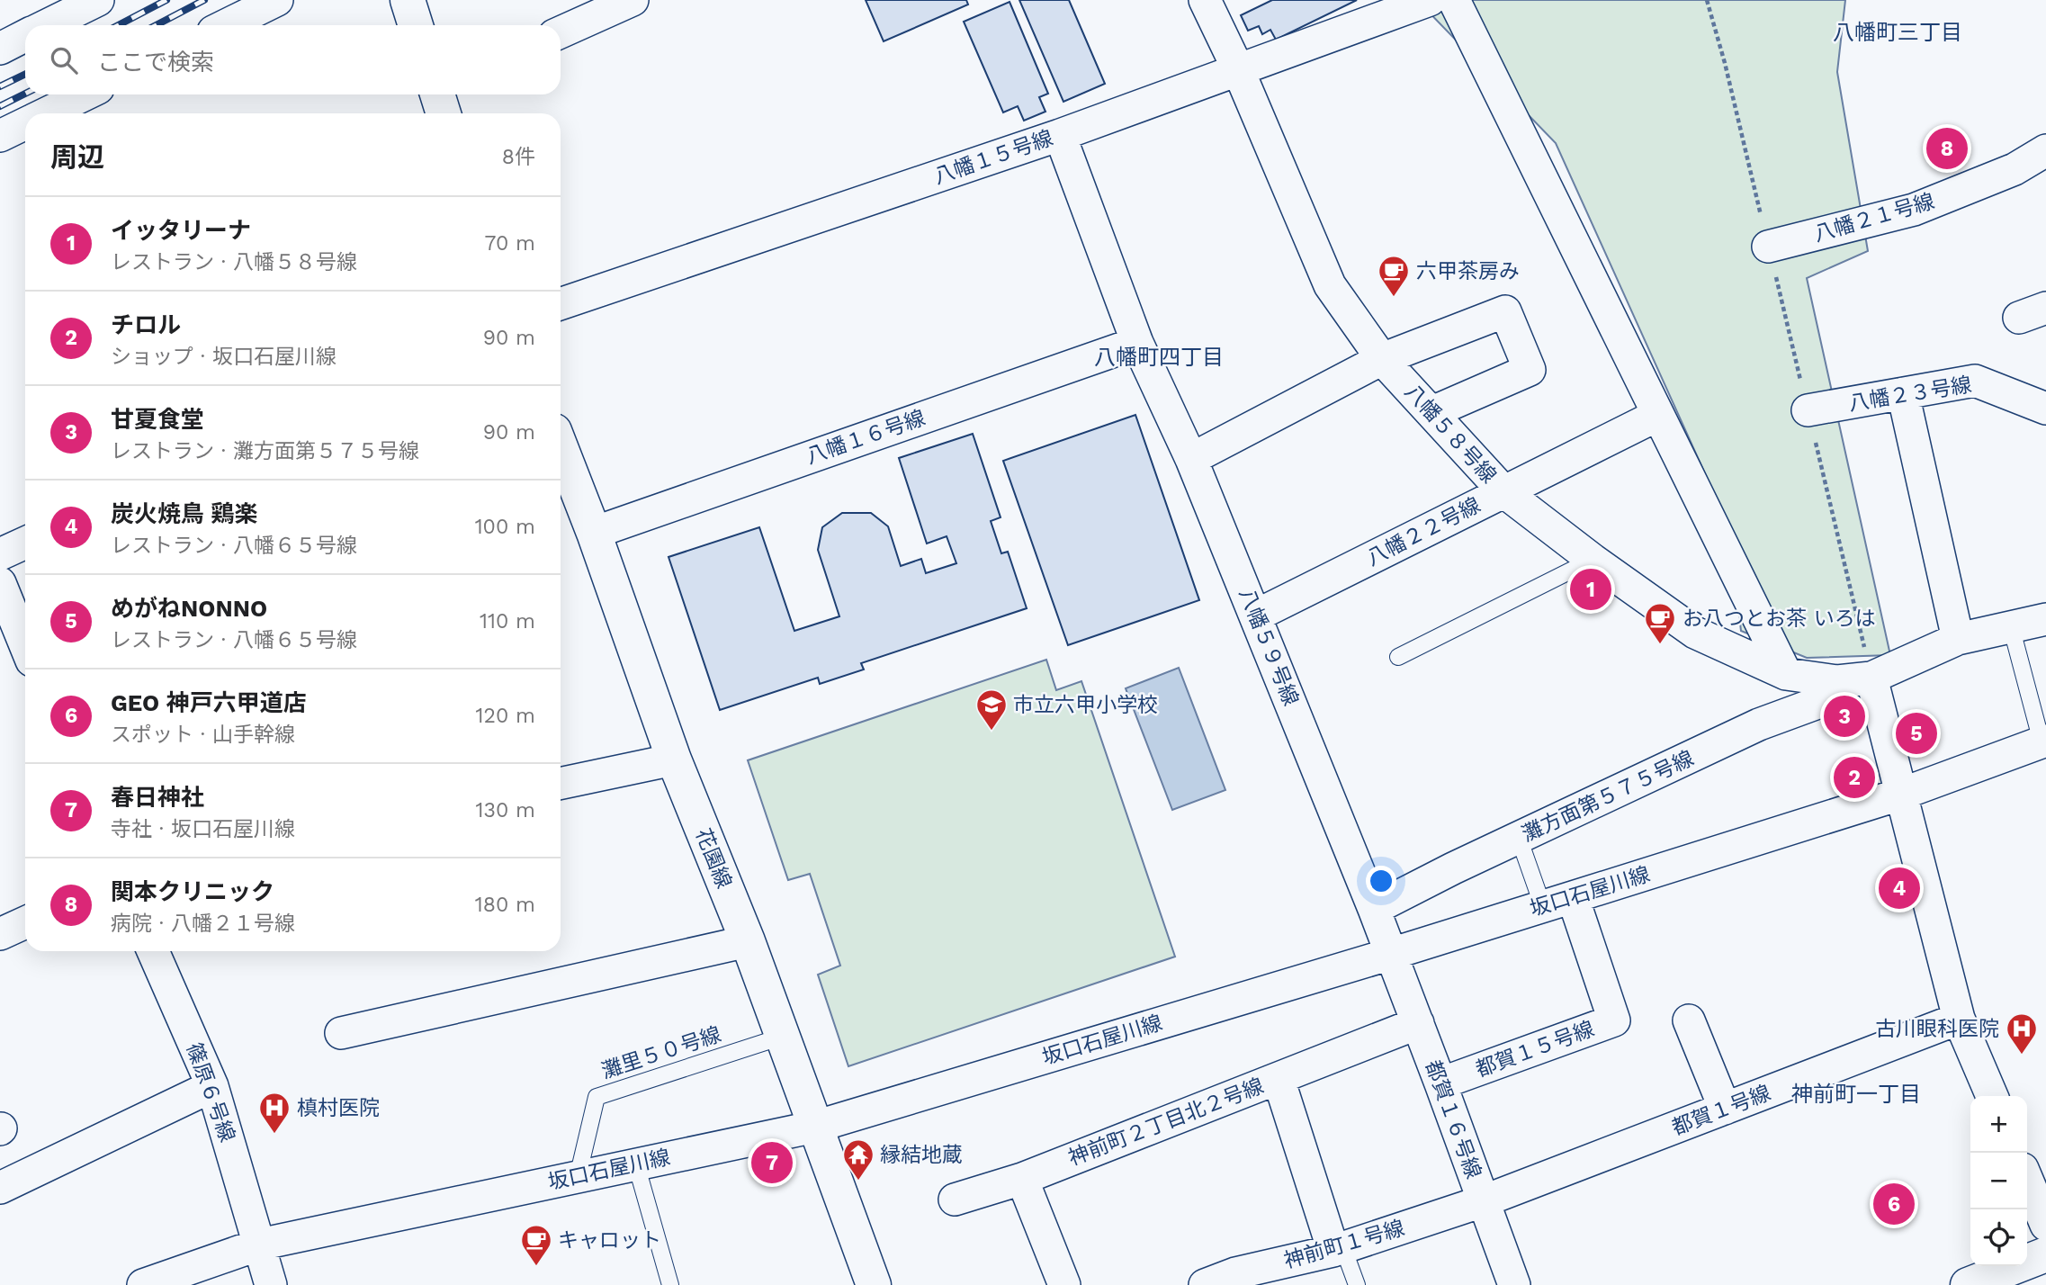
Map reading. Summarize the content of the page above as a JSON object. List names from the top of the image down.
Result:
{
  "streets": {
    "street": [
      "八幡１５号線",
      "八幡２１号線",
      "八幡２３号線",
      "八幡５８号線",
      "八幡１６号線",
      "八幡２２号線",
      "八幡５９号線",
      "灘方面第５７５号線",
      "花園線",
      "坂口石屋川線",
      "都賀１５号線",
      "篠原６号線",
      "都賀１号線",
      "都賀１６号線",
      "神前町２丁目北２号線",
      "神前町１号線"
    ],
    "lane": ["灘里５０号線"]
  },
  "crossings": [
    ["八幡１５号線", "八幡５８号線"],
    ["八幡１５号線", "八幡５９号線"],
    ["八幡５８号線", "八幡２２号線"],
    ["八幡５８号線", "灘方面第５７５号線"],
    ["八幡１６号線", "八幡５９号線"],
    ["八幡１６号線", "花園線"],
    ["八幡２２号線", "八幡５９号線"],
    ["八幡５９号線", "灘方面第５７５号線"],
    ["八幡５９号線", "坂口石屋川線"],
    ["八幡５９号線", "都賀１６号線"],
    ["花園線", "坂口石屋川線"],
    ["花園線", "灘里５０号線"],
    ["坂口石屋川線", "都賀１５号線"],
    ["坂口石屋川線", "灘里５０号線"],
    ["坂口石屋川線", "篠原６号線"],
    ["坂口石屋川線", "都賀１６号線"],
    ["都賀１５号線", "都賀１６号線"],
    ["都賀１号線", "都賀１６号線"],
    ["都賀１号線", "神前町１号線"],
    ["都賀１６号線", "神前町２丁目北２号線"],
    ["都賀１６号線", "神前町１号線"]
  ],
  "districts": ["八幡町三丁目", "八幡町四丁目", "神前町一丁目"],
  "places": {
    "cafe": ["六甲茶房み", "お八つとお茶 いろは", "キャロット"],
    "school or university": ["市立六甲小学校"],
    "hospital": ["古川眼科医院", "槙村医院"],
    "temple": ["縁結地蔵"]
  },
  "page": {
    "search": "ここで検索",
    "heading": ["周辺", "8件"],
    "pins": [
      "8",
      "1",
      "3",
      "5",
      "2",
      "4",
      "7",
      "6"
    ],
    "list": [
      {
        "mark": "1",
        "name": "イッタリーナ",
        "note": "レストラン · 八幡５８号線",
        "value": "70 m"
      },
      {
        "mark": "2",
        "name": "チロル",
        "note": "ショップ · 坂口石屋川線",
        "value": "90 m"
      },
      {
        "mark": "3",
        "name": "甘夏食堂",
        "note": "レストラン · 灘方面第５７５号線",
        "value": "90 m"
      },
      {
        "mark": "4",
        "name": "炭火焼鳥 鶏楽",
        "note": "レストラン · 八幡６５号線",
        "value": "100 m"
      },
      {
        "mark": "5",
        "name": "めがねNONNO",
        "note": "レストラン · 八幡６５号線",
        "value": "110 m"
      },
      {
        "mark": "6",
        "name": "GEO 神戸六甲道店",
        "note": "スポット · 山手幹線",
        "value": "120 m"
      },
      {
        "mark": "7",
        "name": "春日神社",
        "note": "寺社 · 坂口石屋川線",
        "value": "130 m"
      },
      {
        "mark": "8",
        "name": "関本クリニック",
        "note": "病院 · 八幡２１号線",
        "value": "180 m"
      }
    ],
    "map_buttons": ["+", "−"]
  }
}
